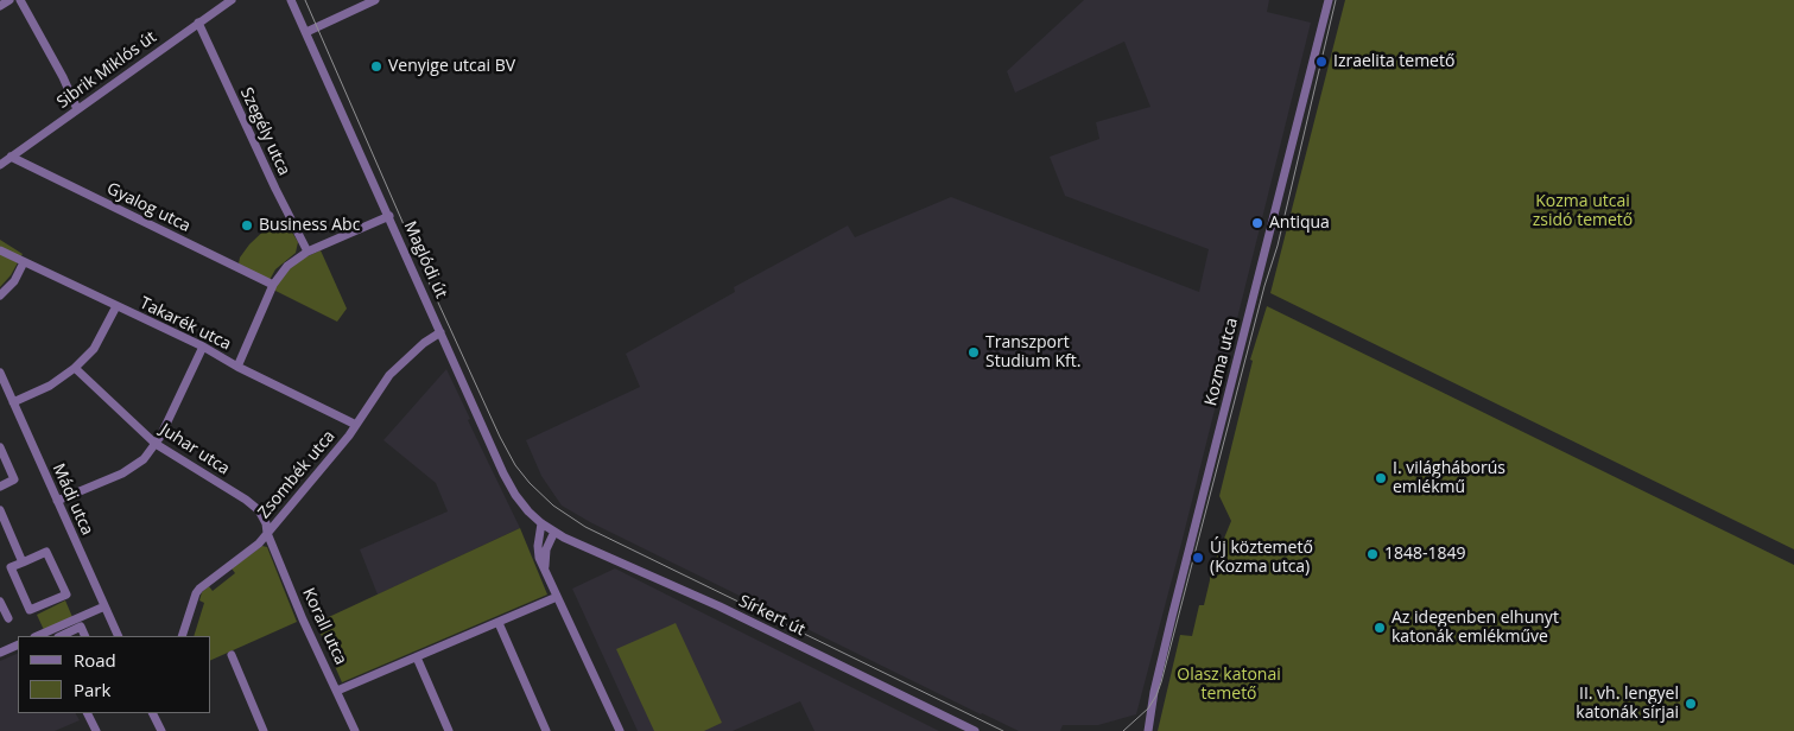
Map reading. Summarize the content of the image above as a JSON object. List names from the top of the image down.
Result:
{
  "streets": {
    "street": [
      "Sibrik Miklós út",
      "Szegély utca",
      "Gyalog utca",
      "Maglódi út",
      "Takarék utca",
      "Kozma utca",
      "Juhar utca",
      "Zsombék utca",
      "Mádi utca",
      "Sírkert út",
      "Korall utca"
    ]
  },
  "crossings": [
    ["Sibrik Miklós út", "Szegély utca"],
    ["Sibrik Miklós út", "Gyalog utca"],
    ["Maglódi út", "Zsombék utca"],
    ["Maglódi út", "Sírkert út"],
    ["Takarék utca", "Zsombék utca"],
    ["Juhar utca", "Zsombék utca"],
    ["Juhar utca", "Korall utca"],
    ["Zsombék utca", "Korall utca"]
  ],
  "parks": ["Kozma utcai zsidó temető", "Olasz katonai temető"],
  "places": [
    "Izraelita temető",
    "Venyige utcai BV",
    "Antiqua",
    "Business Abc",
    "Transzport Studium Kft.",
    "I. világháborús emlékmű",
    "1848-1849",
    "Új köztemető (Kozma utca)",
    "Az idegenben elhunyt katonák emlékműve",
    "II. vh. lengyel katonák sírjai"
  ],
  "legend": ["Road", "Park"]
}
